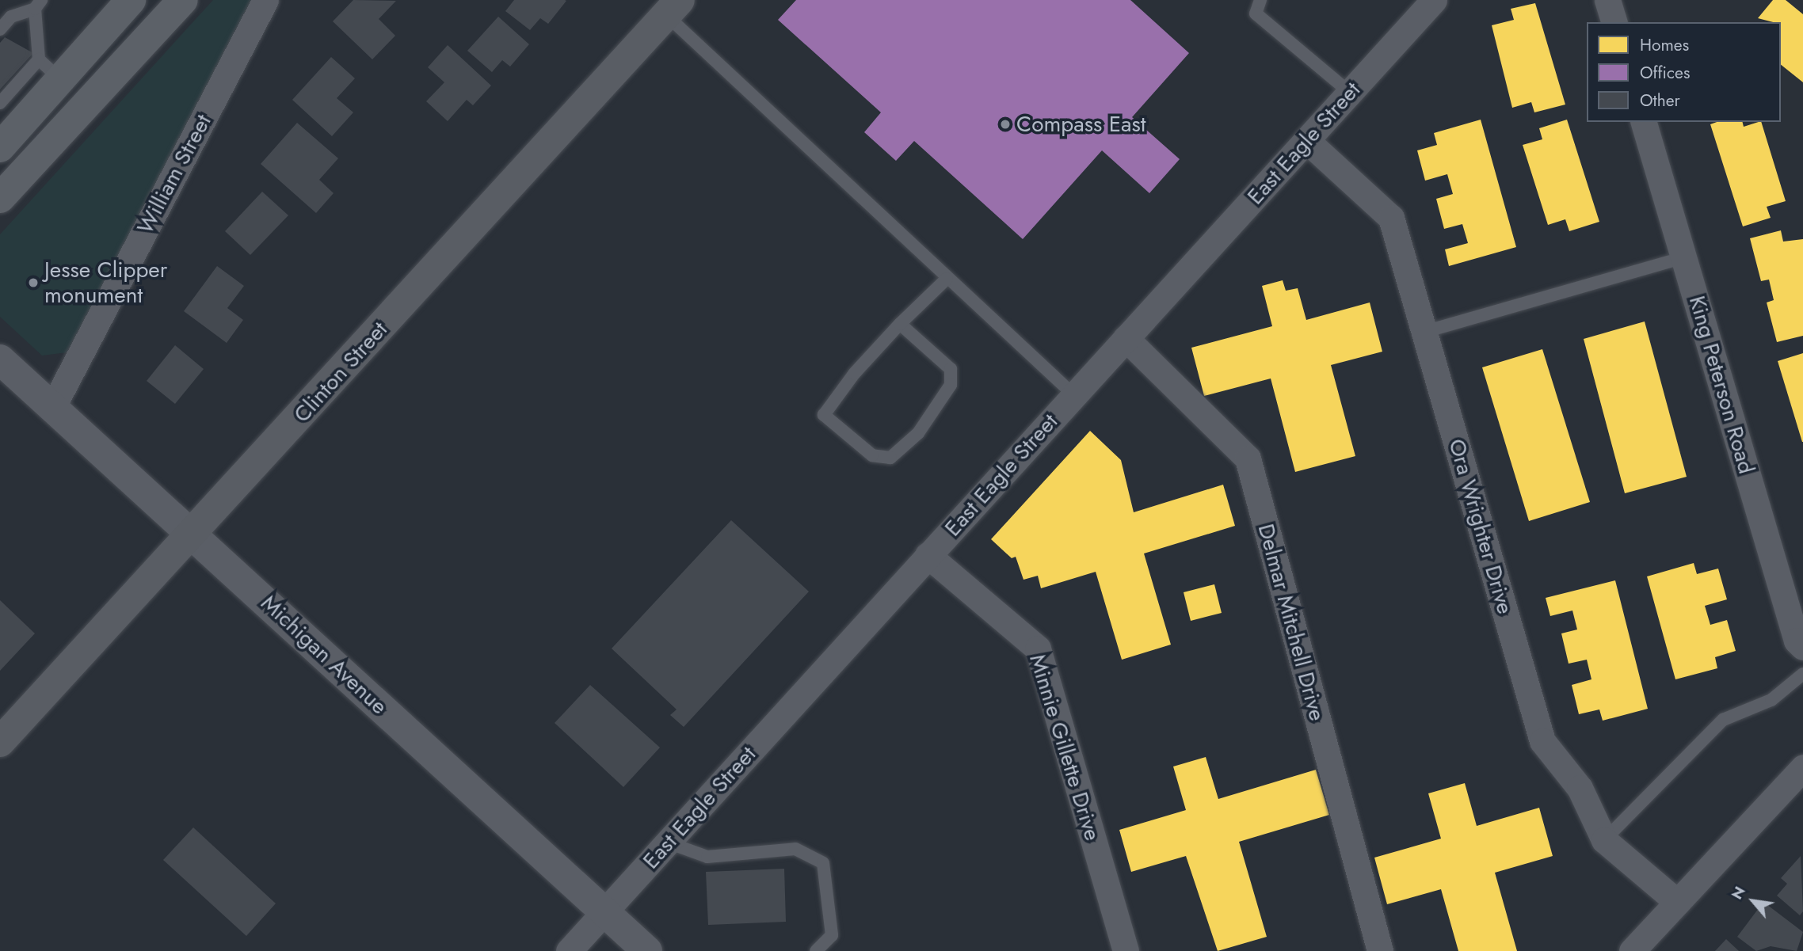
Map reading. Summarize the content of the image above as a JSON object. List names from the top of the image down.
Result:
{
  "streets": {
    "main road": ["Clinton Street"],
    "street": [
      "East Eagle Street",
      "William Street",
      "King Peterson Road",
      "Ora Wrighter Drive",
      "Delmar Mitchell Drive",
      "Michigan Avenue",
      "Minnie Gillette Drive"
    ]
  },
  "crossings": [
    ["East Eagle Street", "Ora Wrighter Drive"],
    ["East Eagle Street", "Delmar Mitchell Drive"],
    ["East Eagle Street", "Michigan Avenue"],
    ["East Eagle Street", "Minnie Gillette Drive"],
    ["William Street", "Michigan Avenue"],
    ["Clinton Street", "Michigan Avenue"]
  ],
  "places": ["Compass East", "Jesse Clipper monument"],
  "legend": ["Homes", "Offices", "Other"],
  "north": "top left"
}
